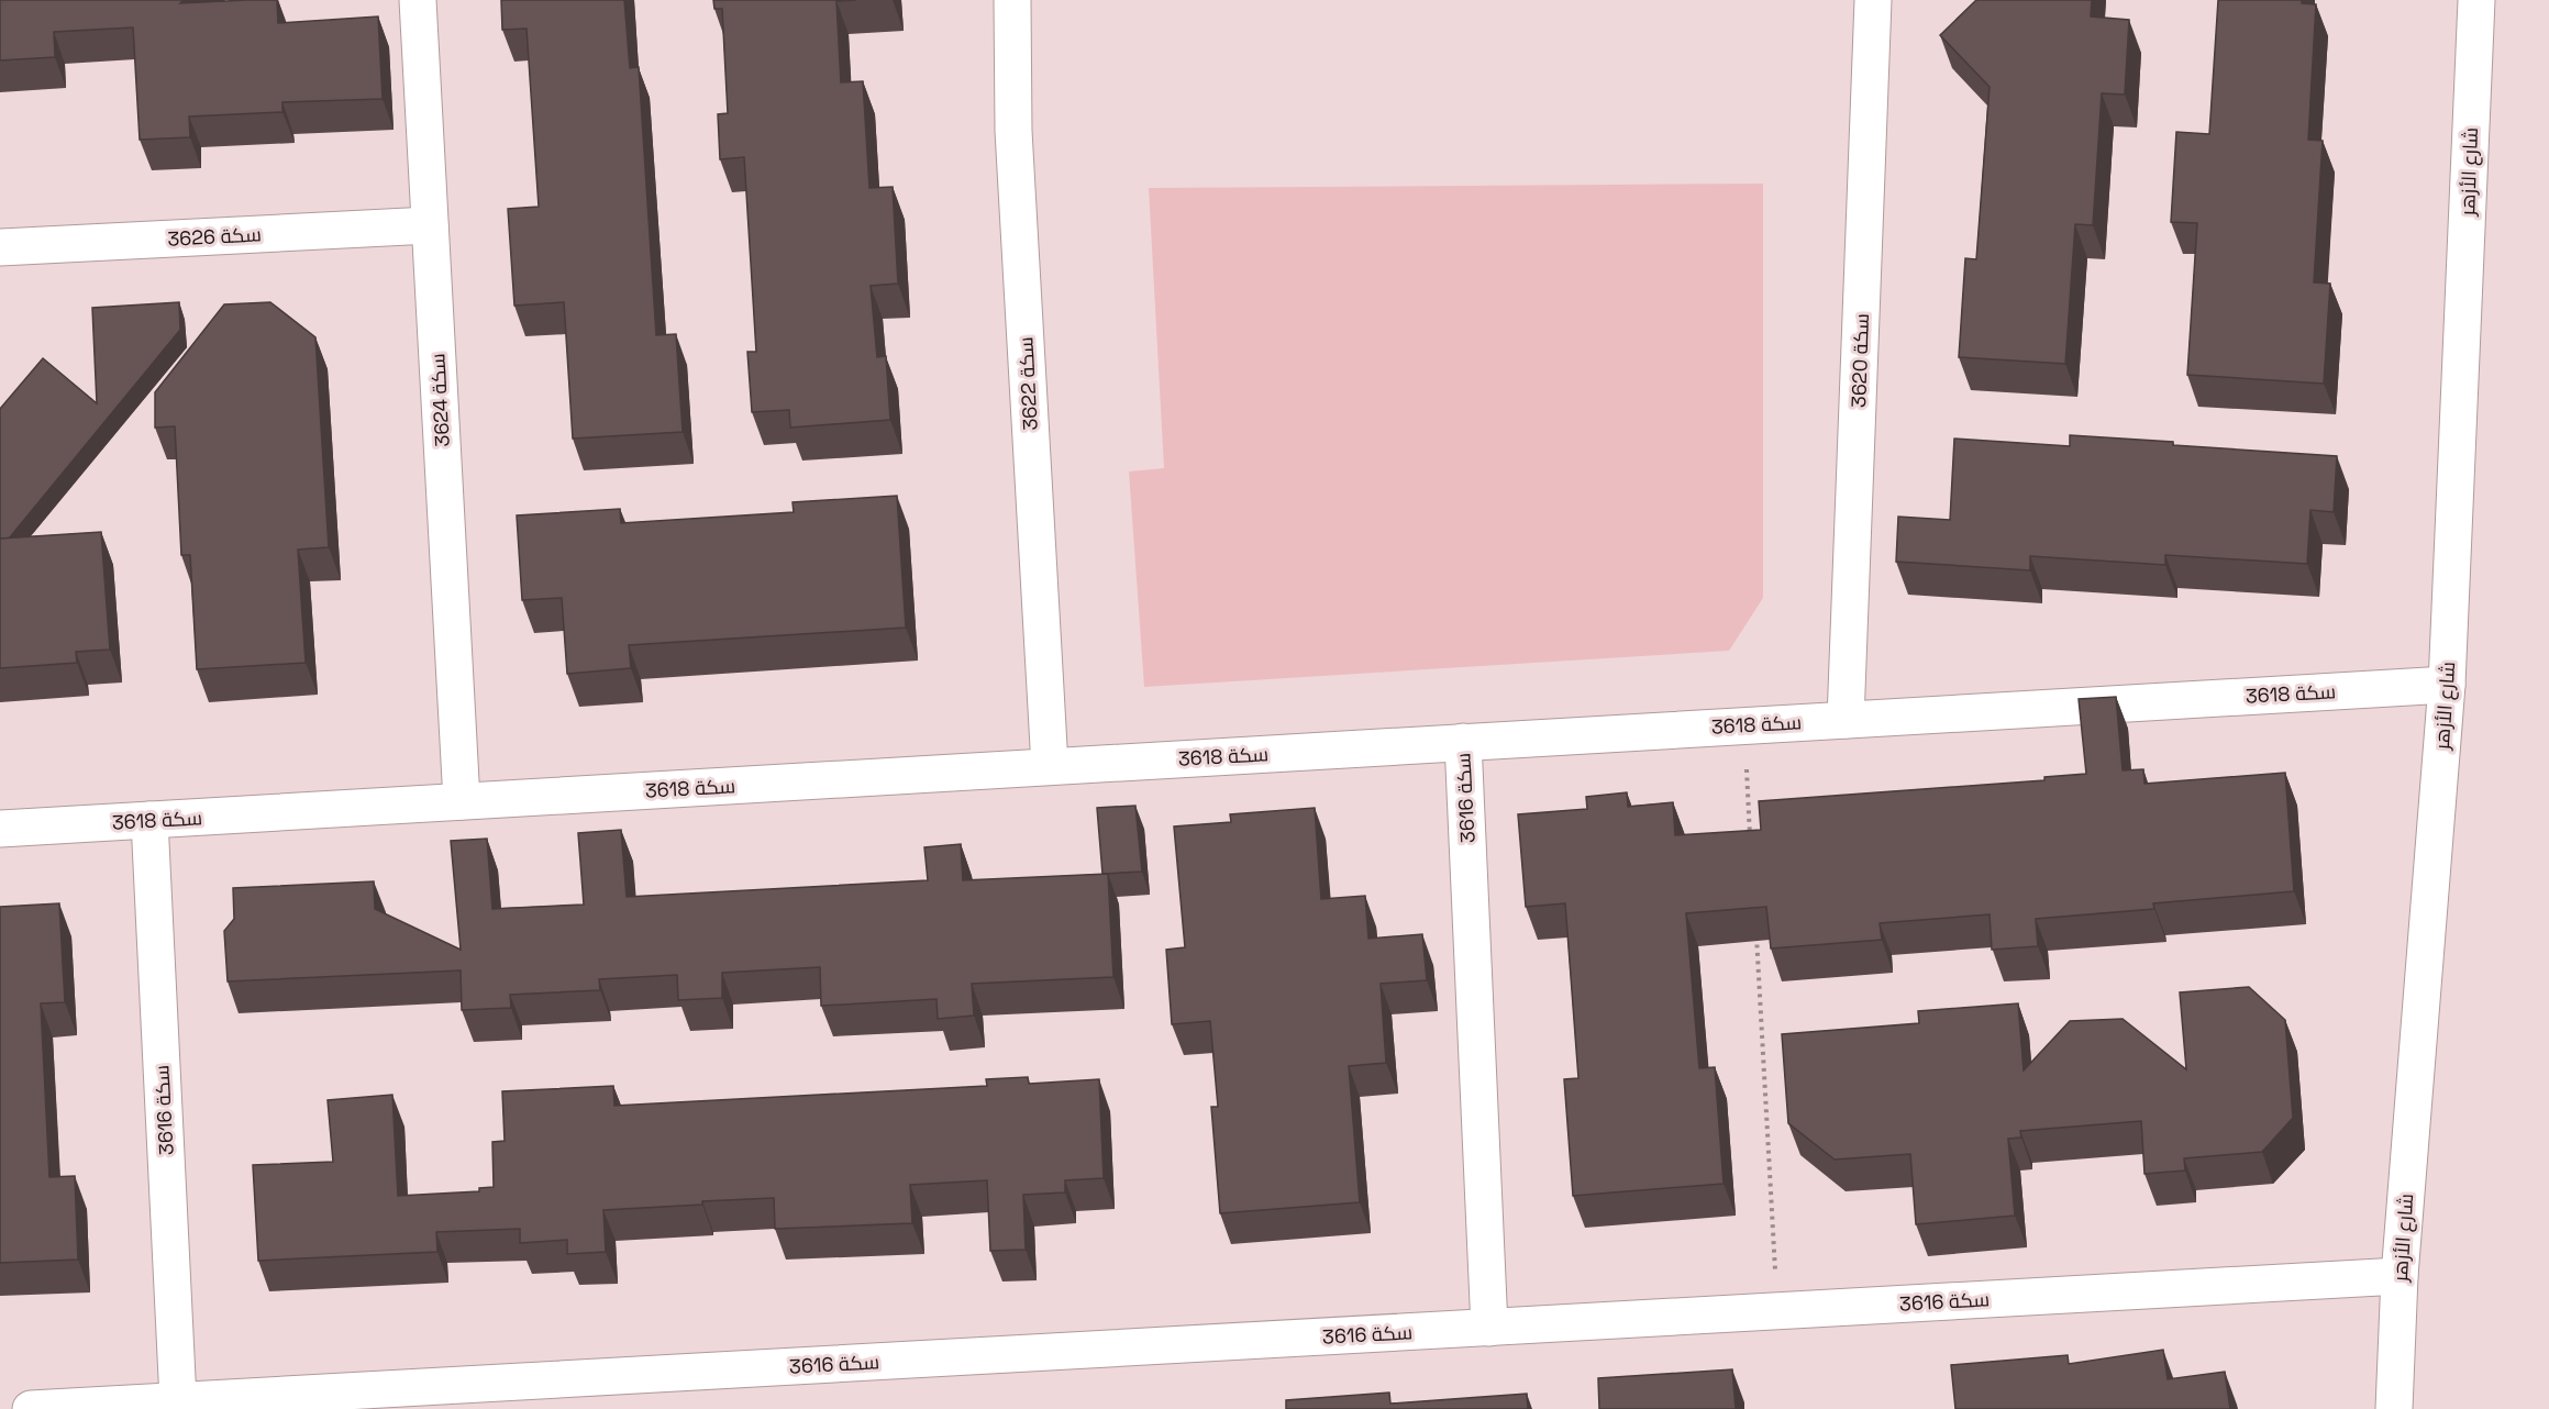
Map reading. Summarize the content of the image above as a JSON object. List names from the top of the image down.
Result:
{
  "streets": {
    "street": [
      "شارع الأزهر",
      "سكة 3626",
      "سكة 3620",
      "سكة 3622",
      "سكة 3624",
      "سكة 3618",
      "سكة 3616"
    ]
  },
  "crossings": [
    ["شارع الأزهر", "سكة 3618"],
    ["شارع الأزهر", "سكة 3616"],
    ["سكة 3626", "سكة 3624"],
    ["سكة 3620", "سكة 3618"],
    ["سكة 3622", "سكة 3618"],
    ["سكة 3624", "سكة 3618"],
    ["سكة 3618", "سكة 3616"]
  ]
}
